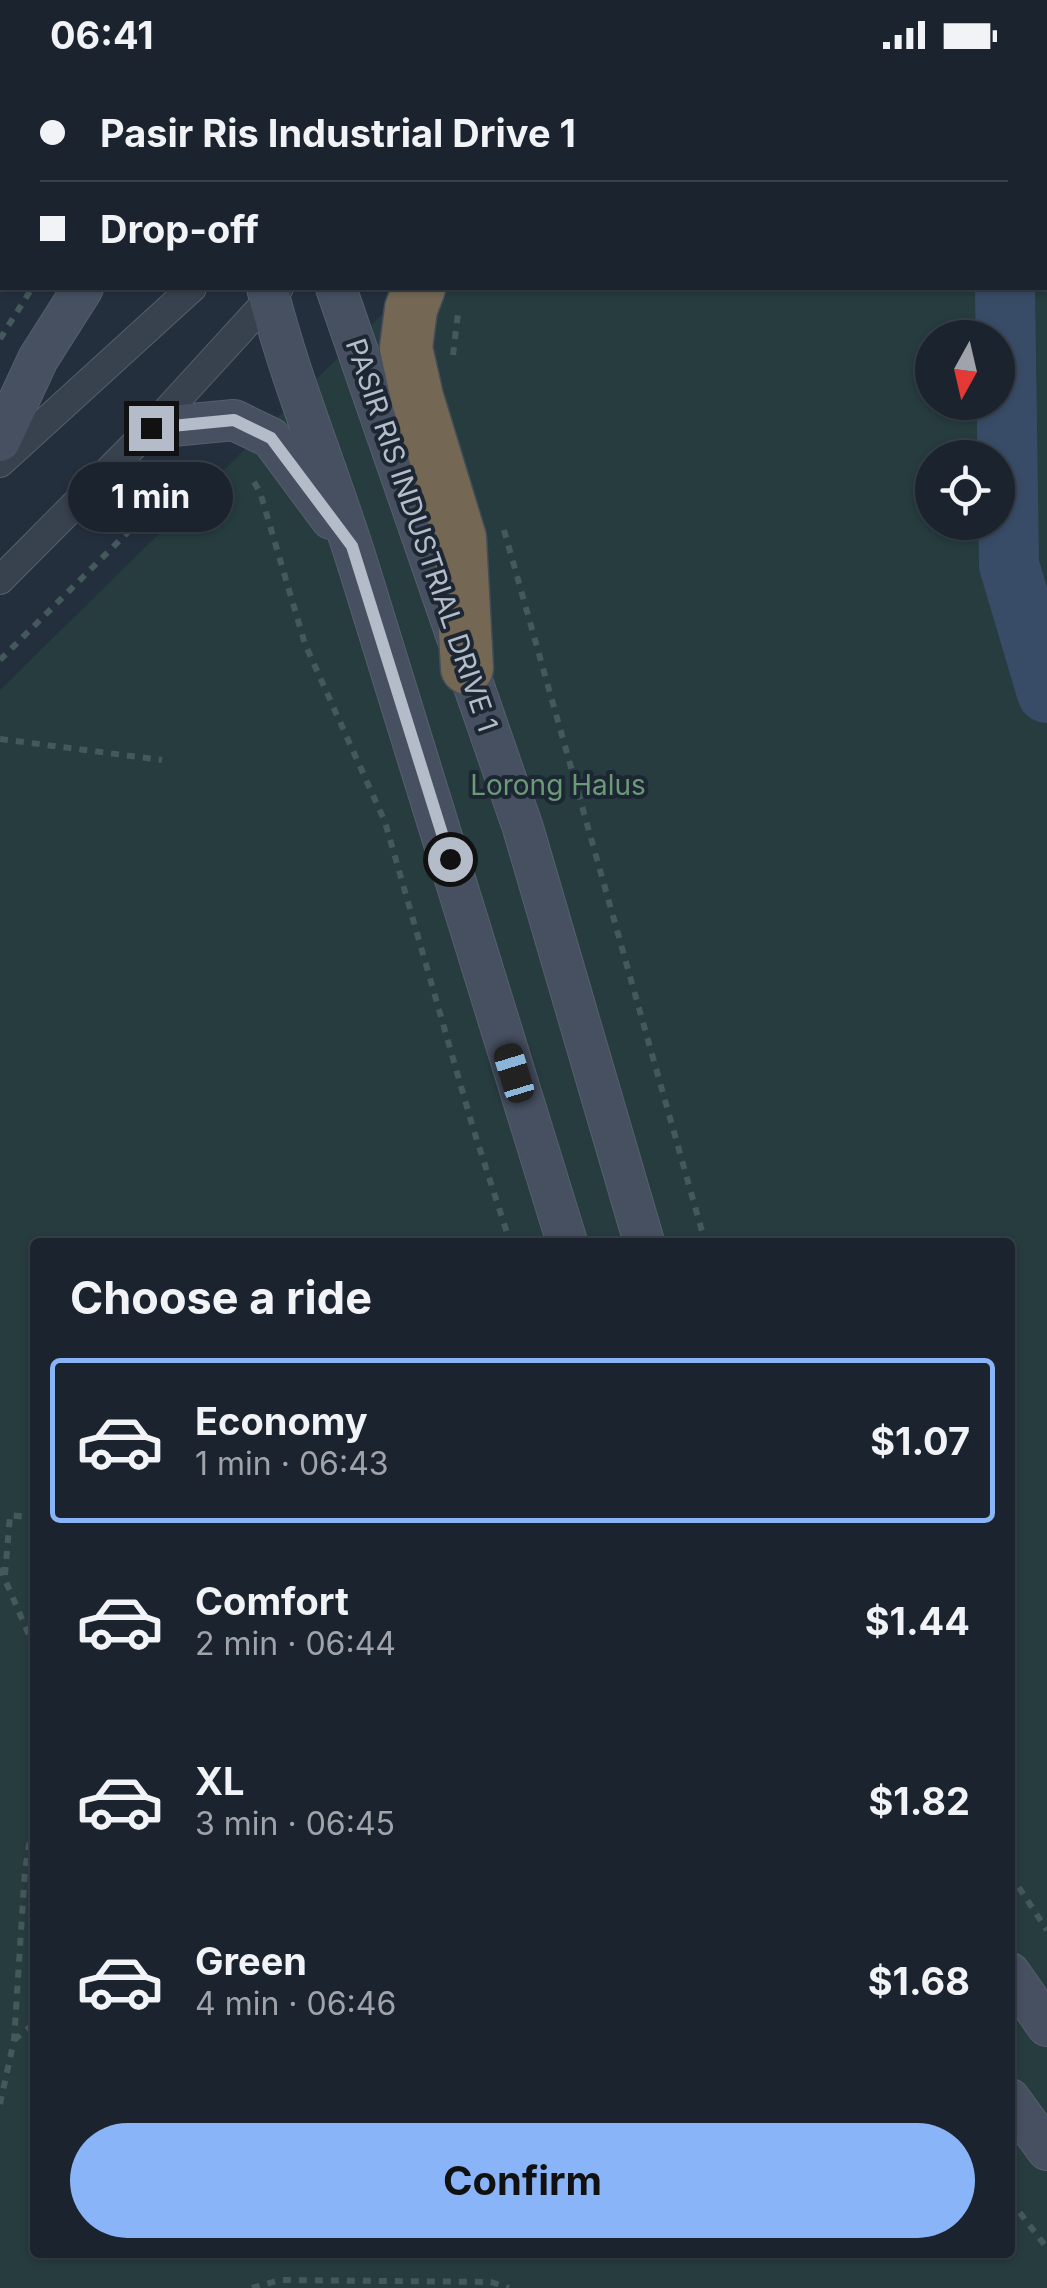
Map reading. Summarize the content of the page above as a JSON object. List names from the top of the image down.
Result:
{
  "streets": {
    "main road": ["PASIR RIS INDUSTRIAL DRIVE 1"]
  },
  "parks": ["Lorong Halus"],
  "north": "bottom",
  "page": {
    "status": "06:41",
    "banner": ["Pasir Ris Industrial Drive 1", "Drop-off"],
    "bubble": "1 min",
    "heading": "Choose a ride",
    "list": [
      {
        "name": "Economy",
        "note": "1 min · 06:43",
        "value": "$1.07"
      },
      {
        "name": "Comfort",
        "note": "2 min · 06:44",
        "value": "$1.44"
      },
      {
        "name": "XL",
        "note": "3 min · 06:45",
        "value": "$1.82"
      },
      {
        "name": "Green",
        "note": "4 min · 06:46",
        "value": "$1.68"
      }
    ],
    "buttons": "Confirm"
  }
}
